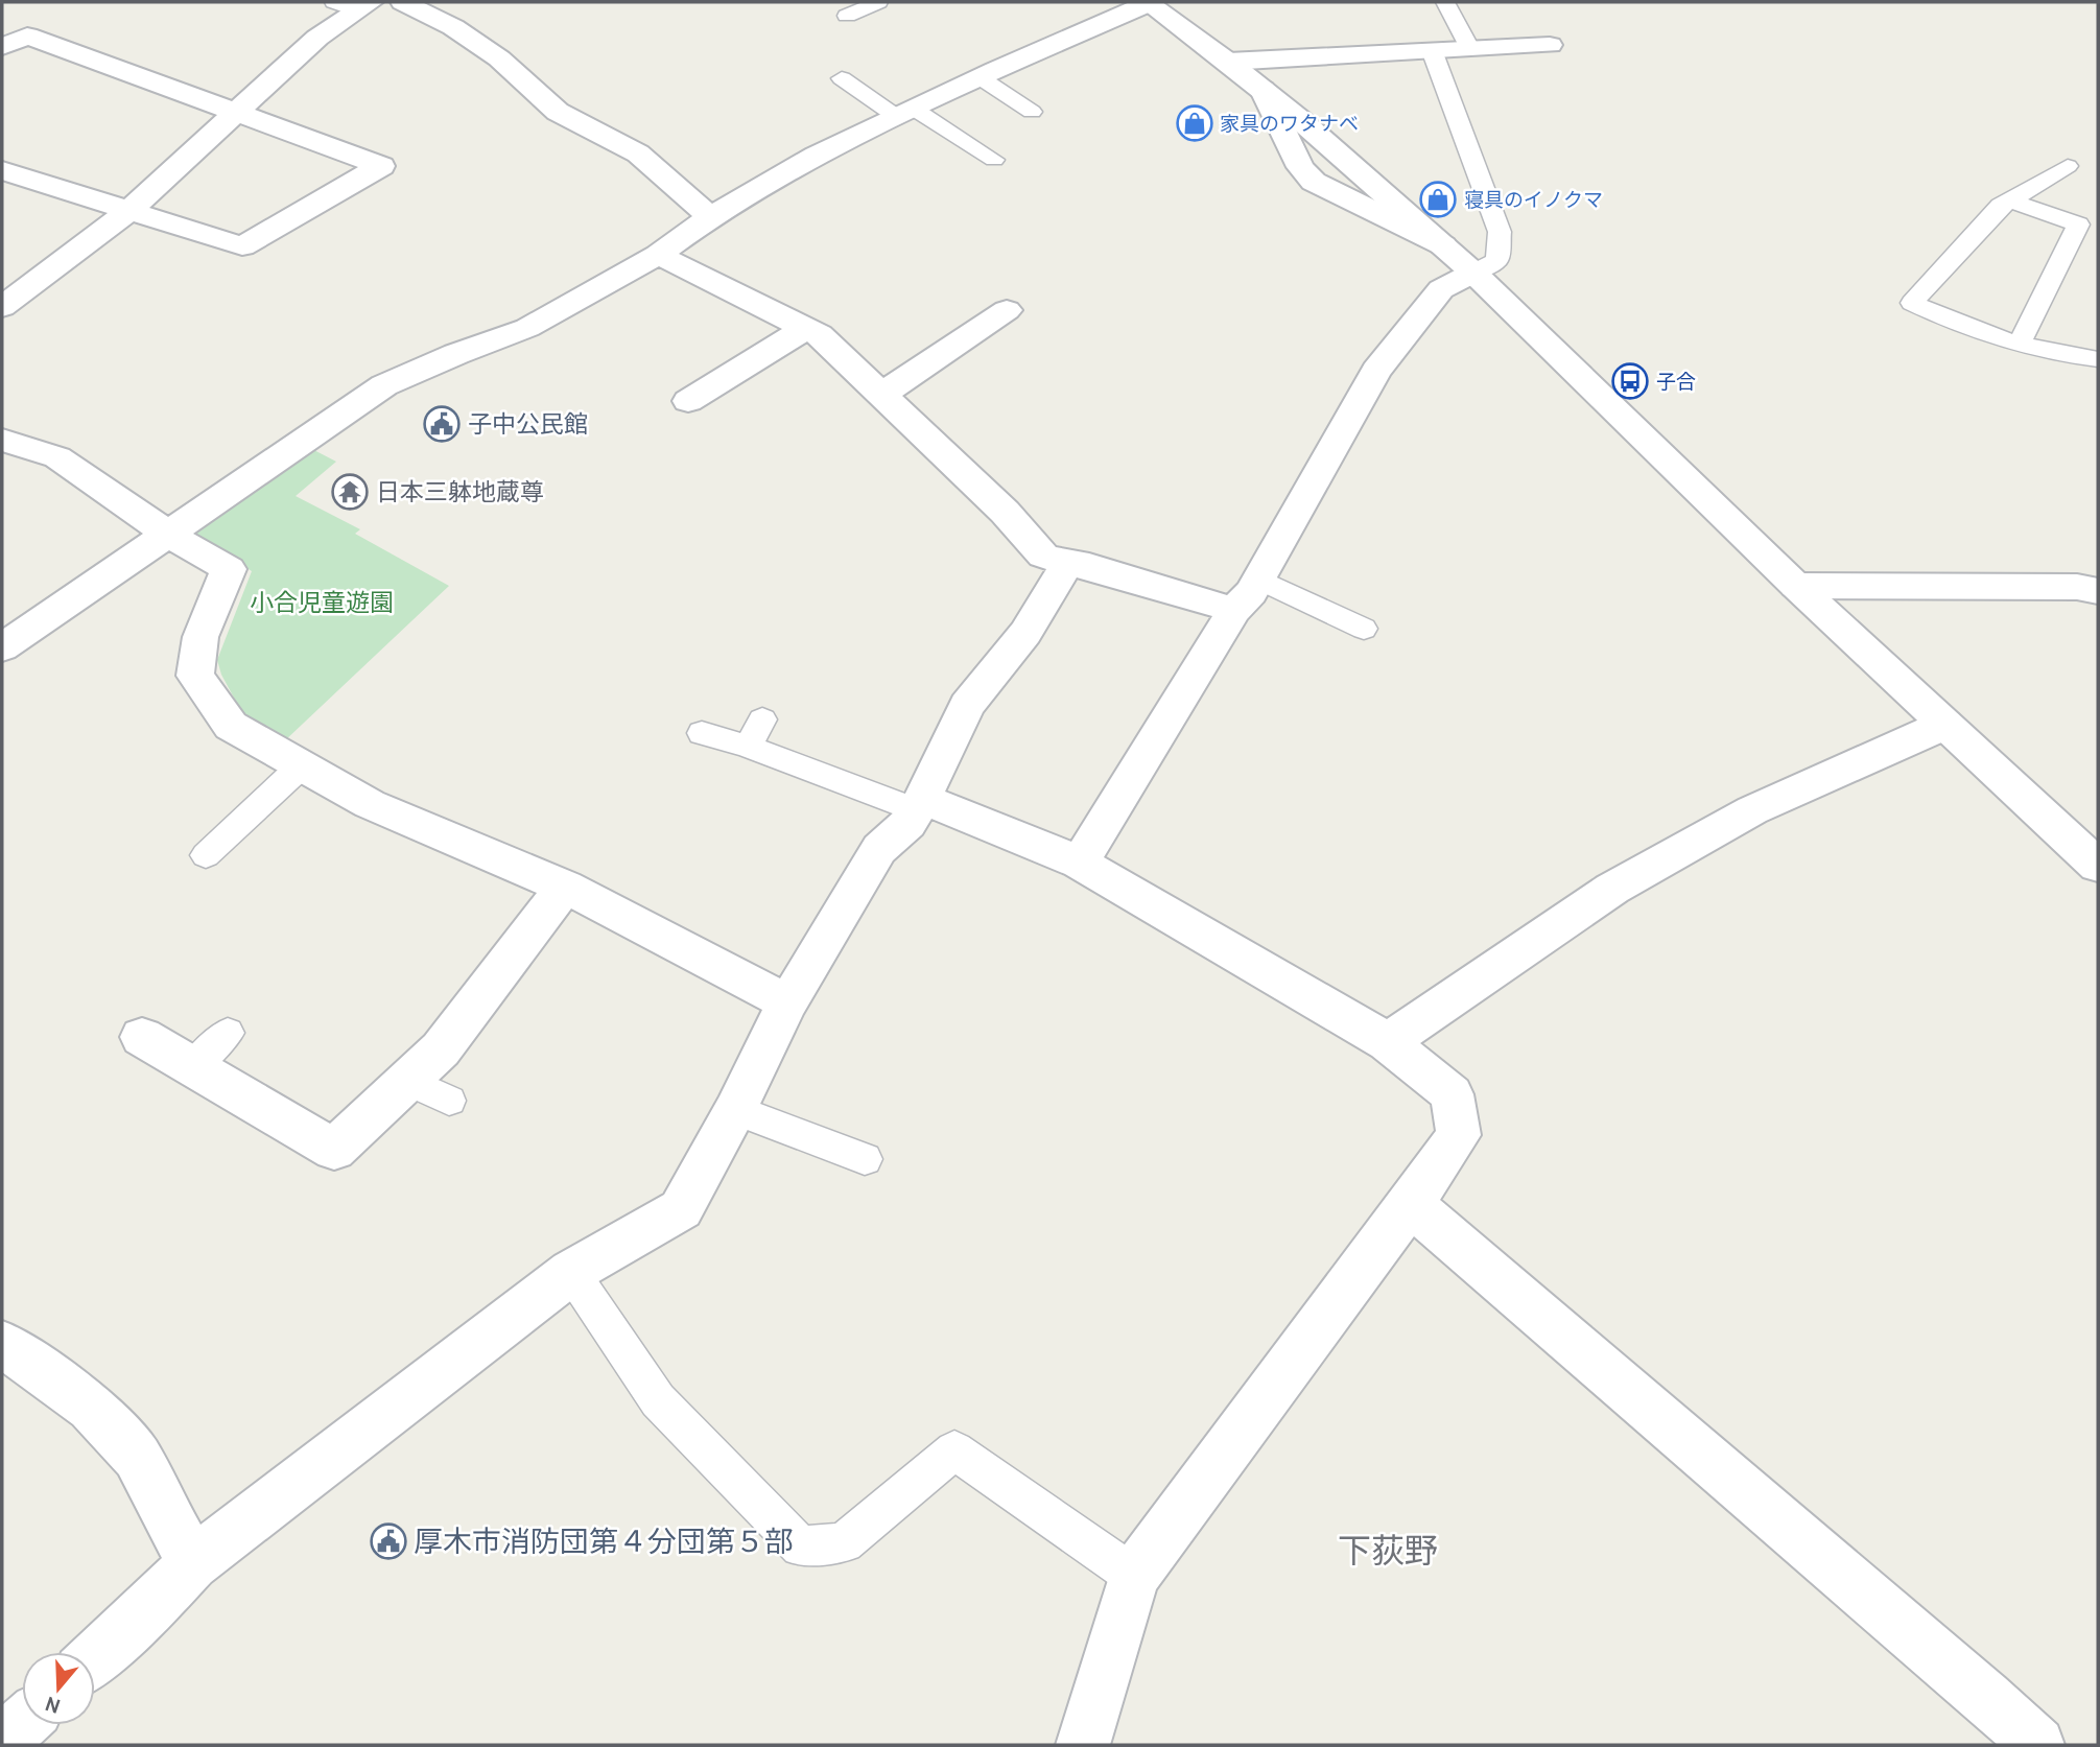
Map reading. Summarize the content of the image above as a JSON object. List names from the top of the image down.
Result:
{
  "districts": ["下荻野"],
  "parks": ["小合児童遊園"],
  "places": {
    "shop": ["家具のワタナベ", "寝具のイノクマ"],
    "bus stop": ["子合"],
    "public building": ["子中公民館", "厚木市消防団第４分団第５部"],
    "temple": ["日本三躰地蔵尊"]
  },
  "north": "bottom"
}
